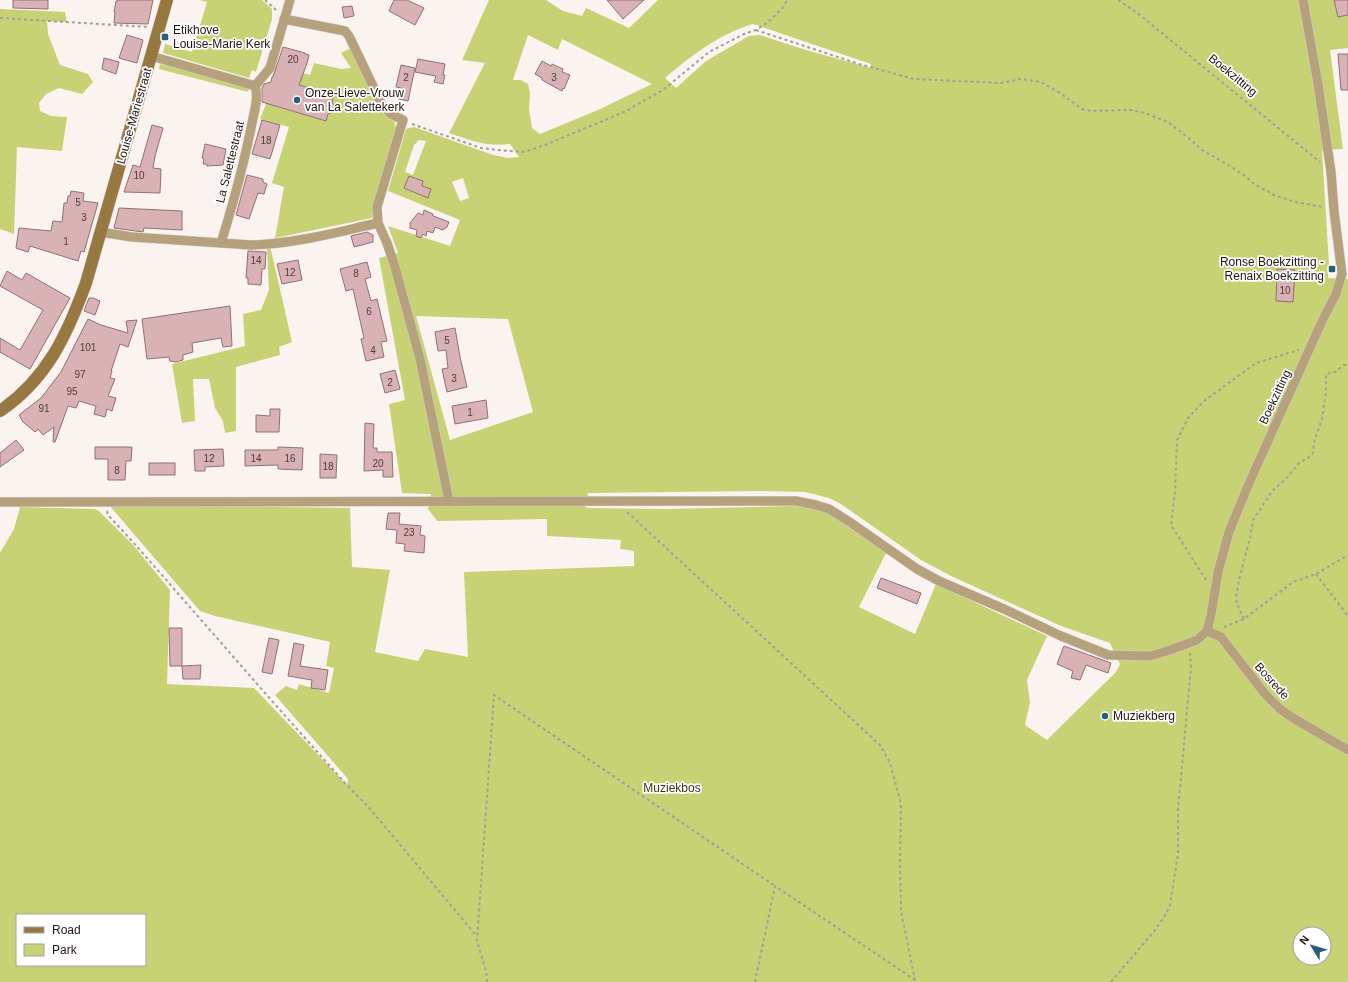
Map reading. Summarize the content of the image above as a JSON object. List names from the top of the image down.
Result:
{
  "streets": {
    "main road": ["Louise-Mariestraat"],
    "street": ["Boekzitting", "La Salettestraat", "Bosrede"]
  },
  "crossings": [
    ["Boekzitting", "Bosrede"]
  ],
  "parks": ["Muziekbos"],
  "places": {
    "transit": ["Etikhove Louise-Marie Kerk", "Ronse Boekzitting - Renaix Boekzitting"],
    "other": ["Onze-Lieve-Vrouw van La Salettekerk", "Muziekberg"]
  },
  "house_numbers": [
    "20",
    "2",
    "3",
    "18",
    "10",
    "5",
    "3",
    "1",
    "14",
    "12",
    "8",
    "10",
    "6",
    "5",
    "101",
    "4",
    "97",
    "3",
    "2",
    "95",
    "91",
    "1",
    "12",
    "14",
    "16",
    "20",
    "18",
    "8",
    "23"
  ],
  "legend": ["Road", "Park"],
  "north": "top left"
}
